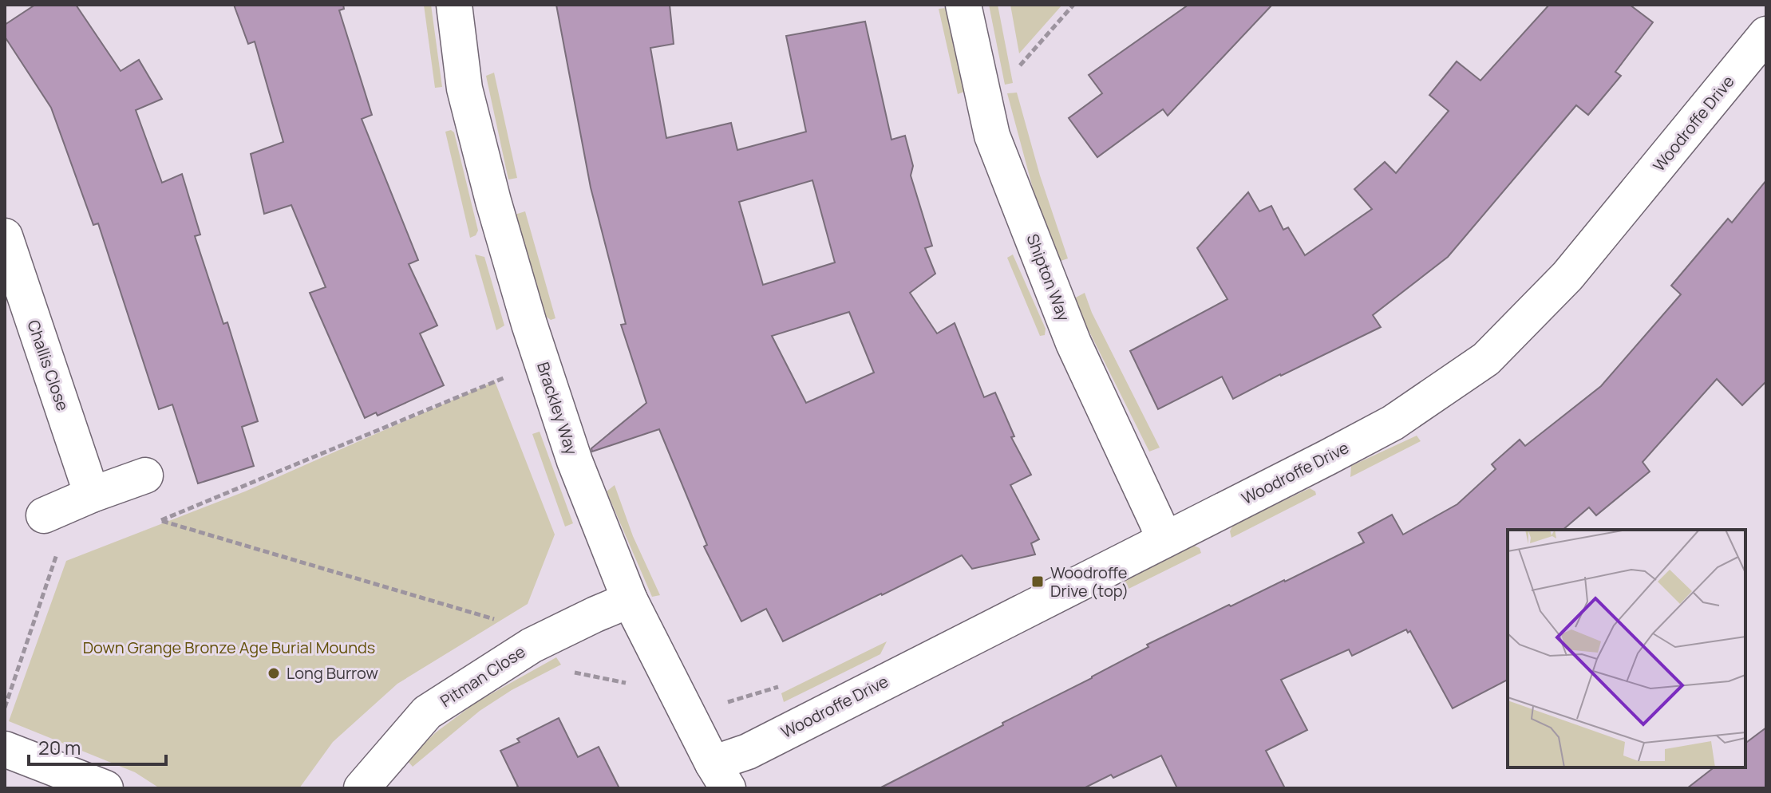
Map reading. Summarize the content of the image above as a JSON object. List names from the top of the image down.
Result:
{
  "streets": {
    "street": [
      "Woodroffe Drive",
      "Shipton Way",
      "Challis Close",
      "Brackley Way",
      "Pitman Close"
    ]
  },
  "crossings": [
    ["Woodroffe Drive", "Shipton Way"],
    ["Woodroffe Drive", "Brackley Way"],
    ["Brackley Way", "Pitman Close"]
  ],
  "parks": ["Down Grange Bronze Age Burial Mounds"],
  "places": {
    "transit": ["Woodroffe Drive (top)"],
    "other": ["Long Burrow"]
  },
  "scale_bar": "20 m"
}
